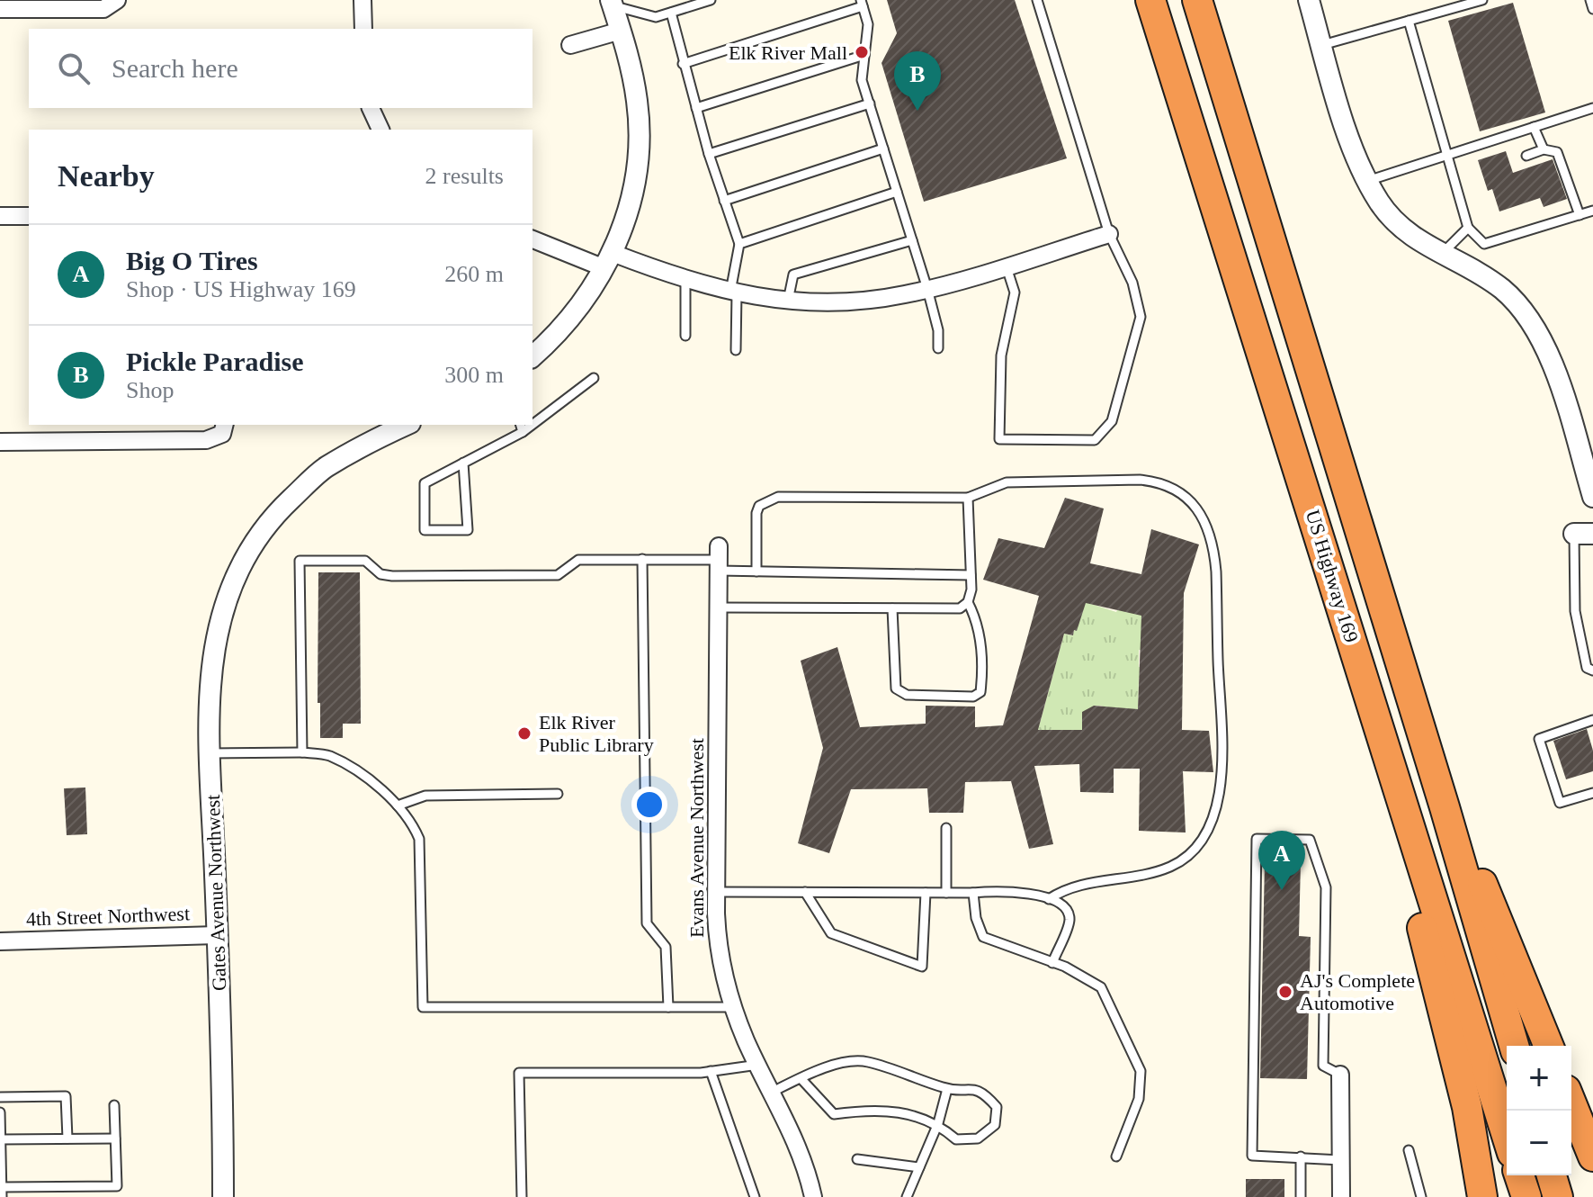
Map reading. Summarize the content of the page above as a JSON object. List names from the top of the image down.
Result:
{
  "streets": {
    "highway": ["US Highway 169"],
    "street": ["Evans Avenue Northwest", "Gates Avenue Northwest", "4th Street Northwest"]
  },
  "crossings": [
    ["Gates Avenue Northwest", "4th Street Northwest"]
  ],
  "places": ["Elk River Mall", "Elk River Public Library", "AJ's Complete Automotive"],
  "page": {
    "search": "Search here",
    "pins": ["B", "A"],
    "heading": ["Nearby", "2 results"],
    "list": [
      {
        "mark": "A",
        "name": "Big O Tires",
        "note": "Shop · US Highway 169",
        "value": "260 m"
      },
      {
        "mark": "B",
        "name": "Pickle Paradise",
        "note": "Shop",
        "value": "300 m"
      }
    ],
    "map_buttons": ["+", "−"]
  }
}
